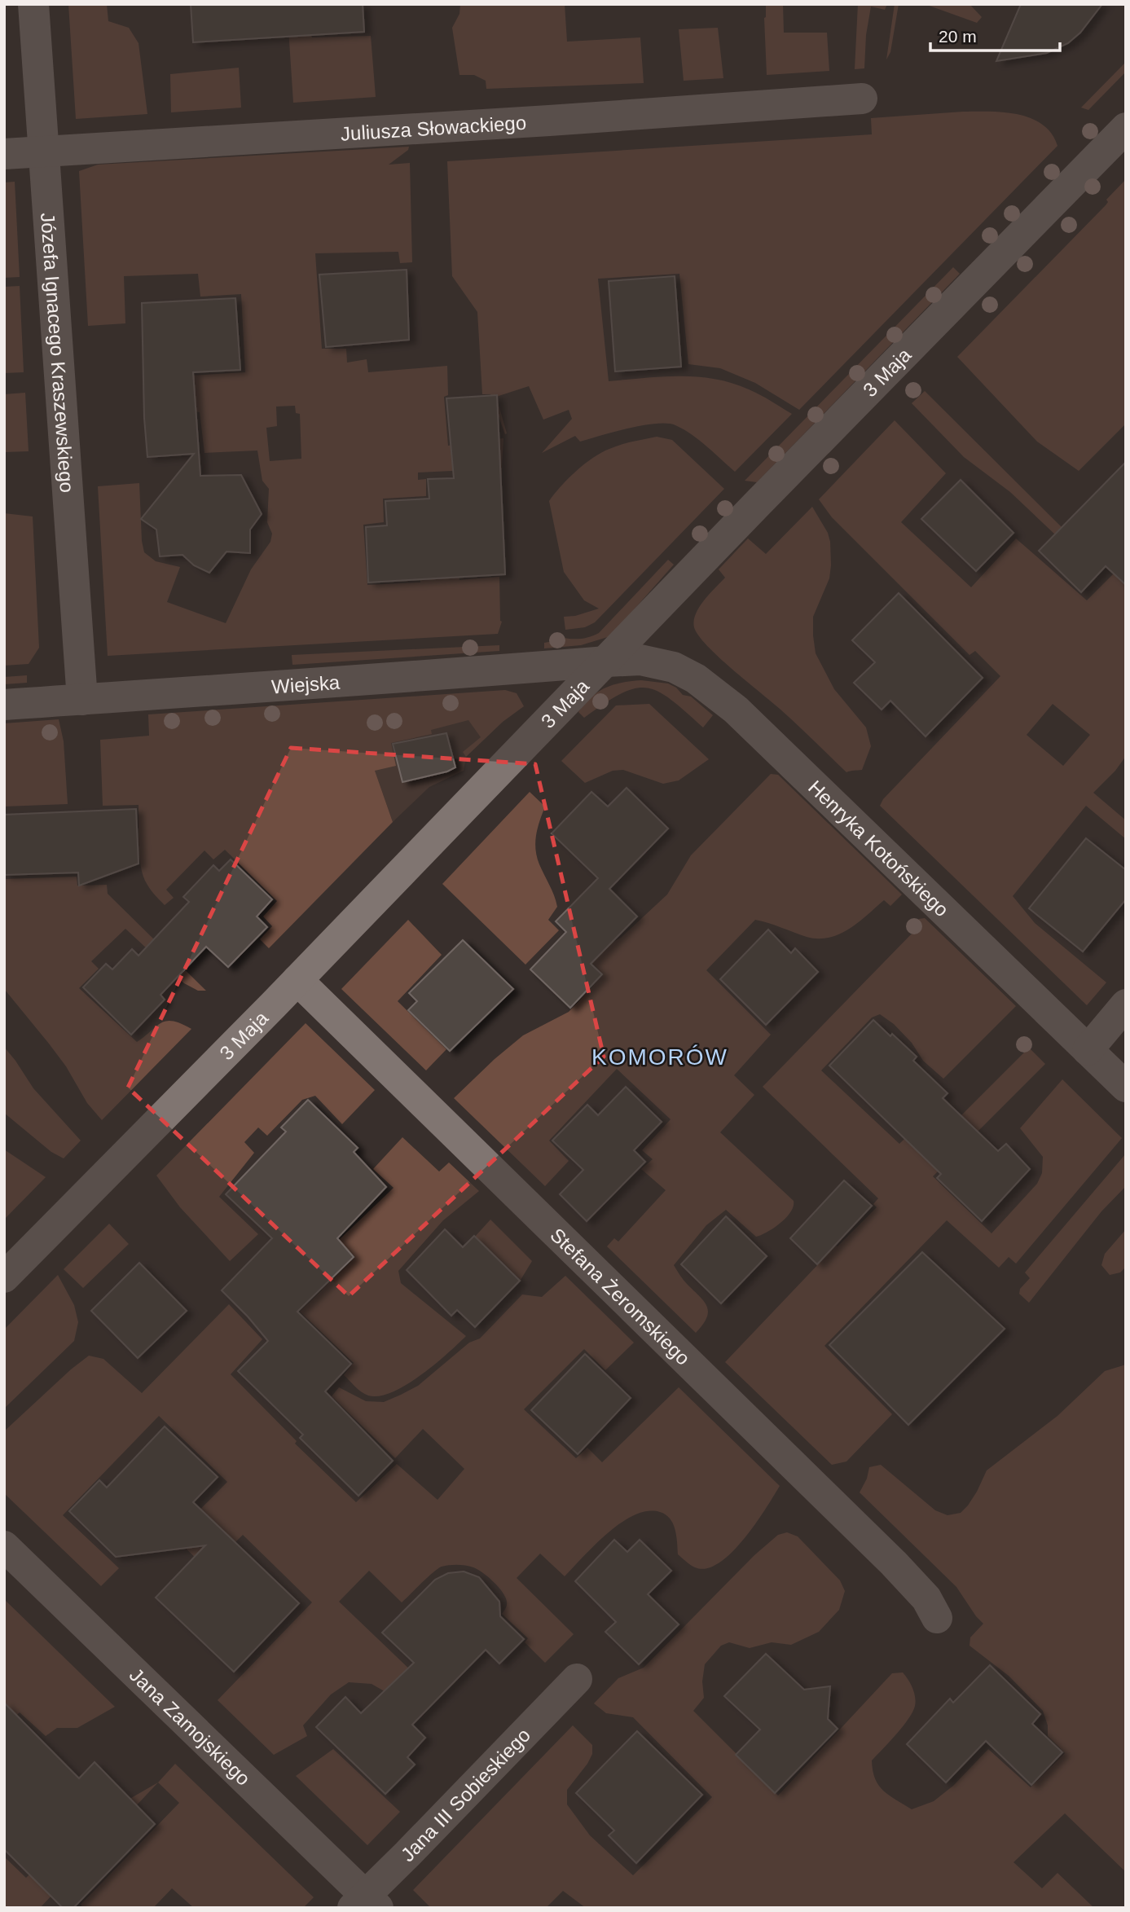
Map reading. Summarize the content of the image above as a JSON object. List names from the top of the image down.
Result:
{
  "streets": {
    "street": [
      "Juliusza Słowackiego",
      "Józefa Ignacego Kraszewskiego",
      "3 Maja",
      "Wiejska",
      "Henryka Kotońskiego",
      "Stefana Żeromskiego",
      "Jana Zamojskiego",
      "Jana III Sobieskiego"
    ]
  },
  "crossings": [
    ["Juliusza Słowackiego", "Józefa Ignacego Kraszewskiego"],
    ["Józefa Ignacego Kraszewskiego", "Wiejska"],
    ["3 Maja", "Wiejska"],
    ["3 Maja", "Henryka Kotońskiego"],
    ["3 Maja", "Stefana Żeromskiego"],
    ["Wiejska", "Henryka Kotońskiego"],
    ["Jana Zamojskiego", "Jana III Sobieskiego"]
  ],
  "districts": ["KOMORÓW"],
  "scale_bar": "20 m"
}
